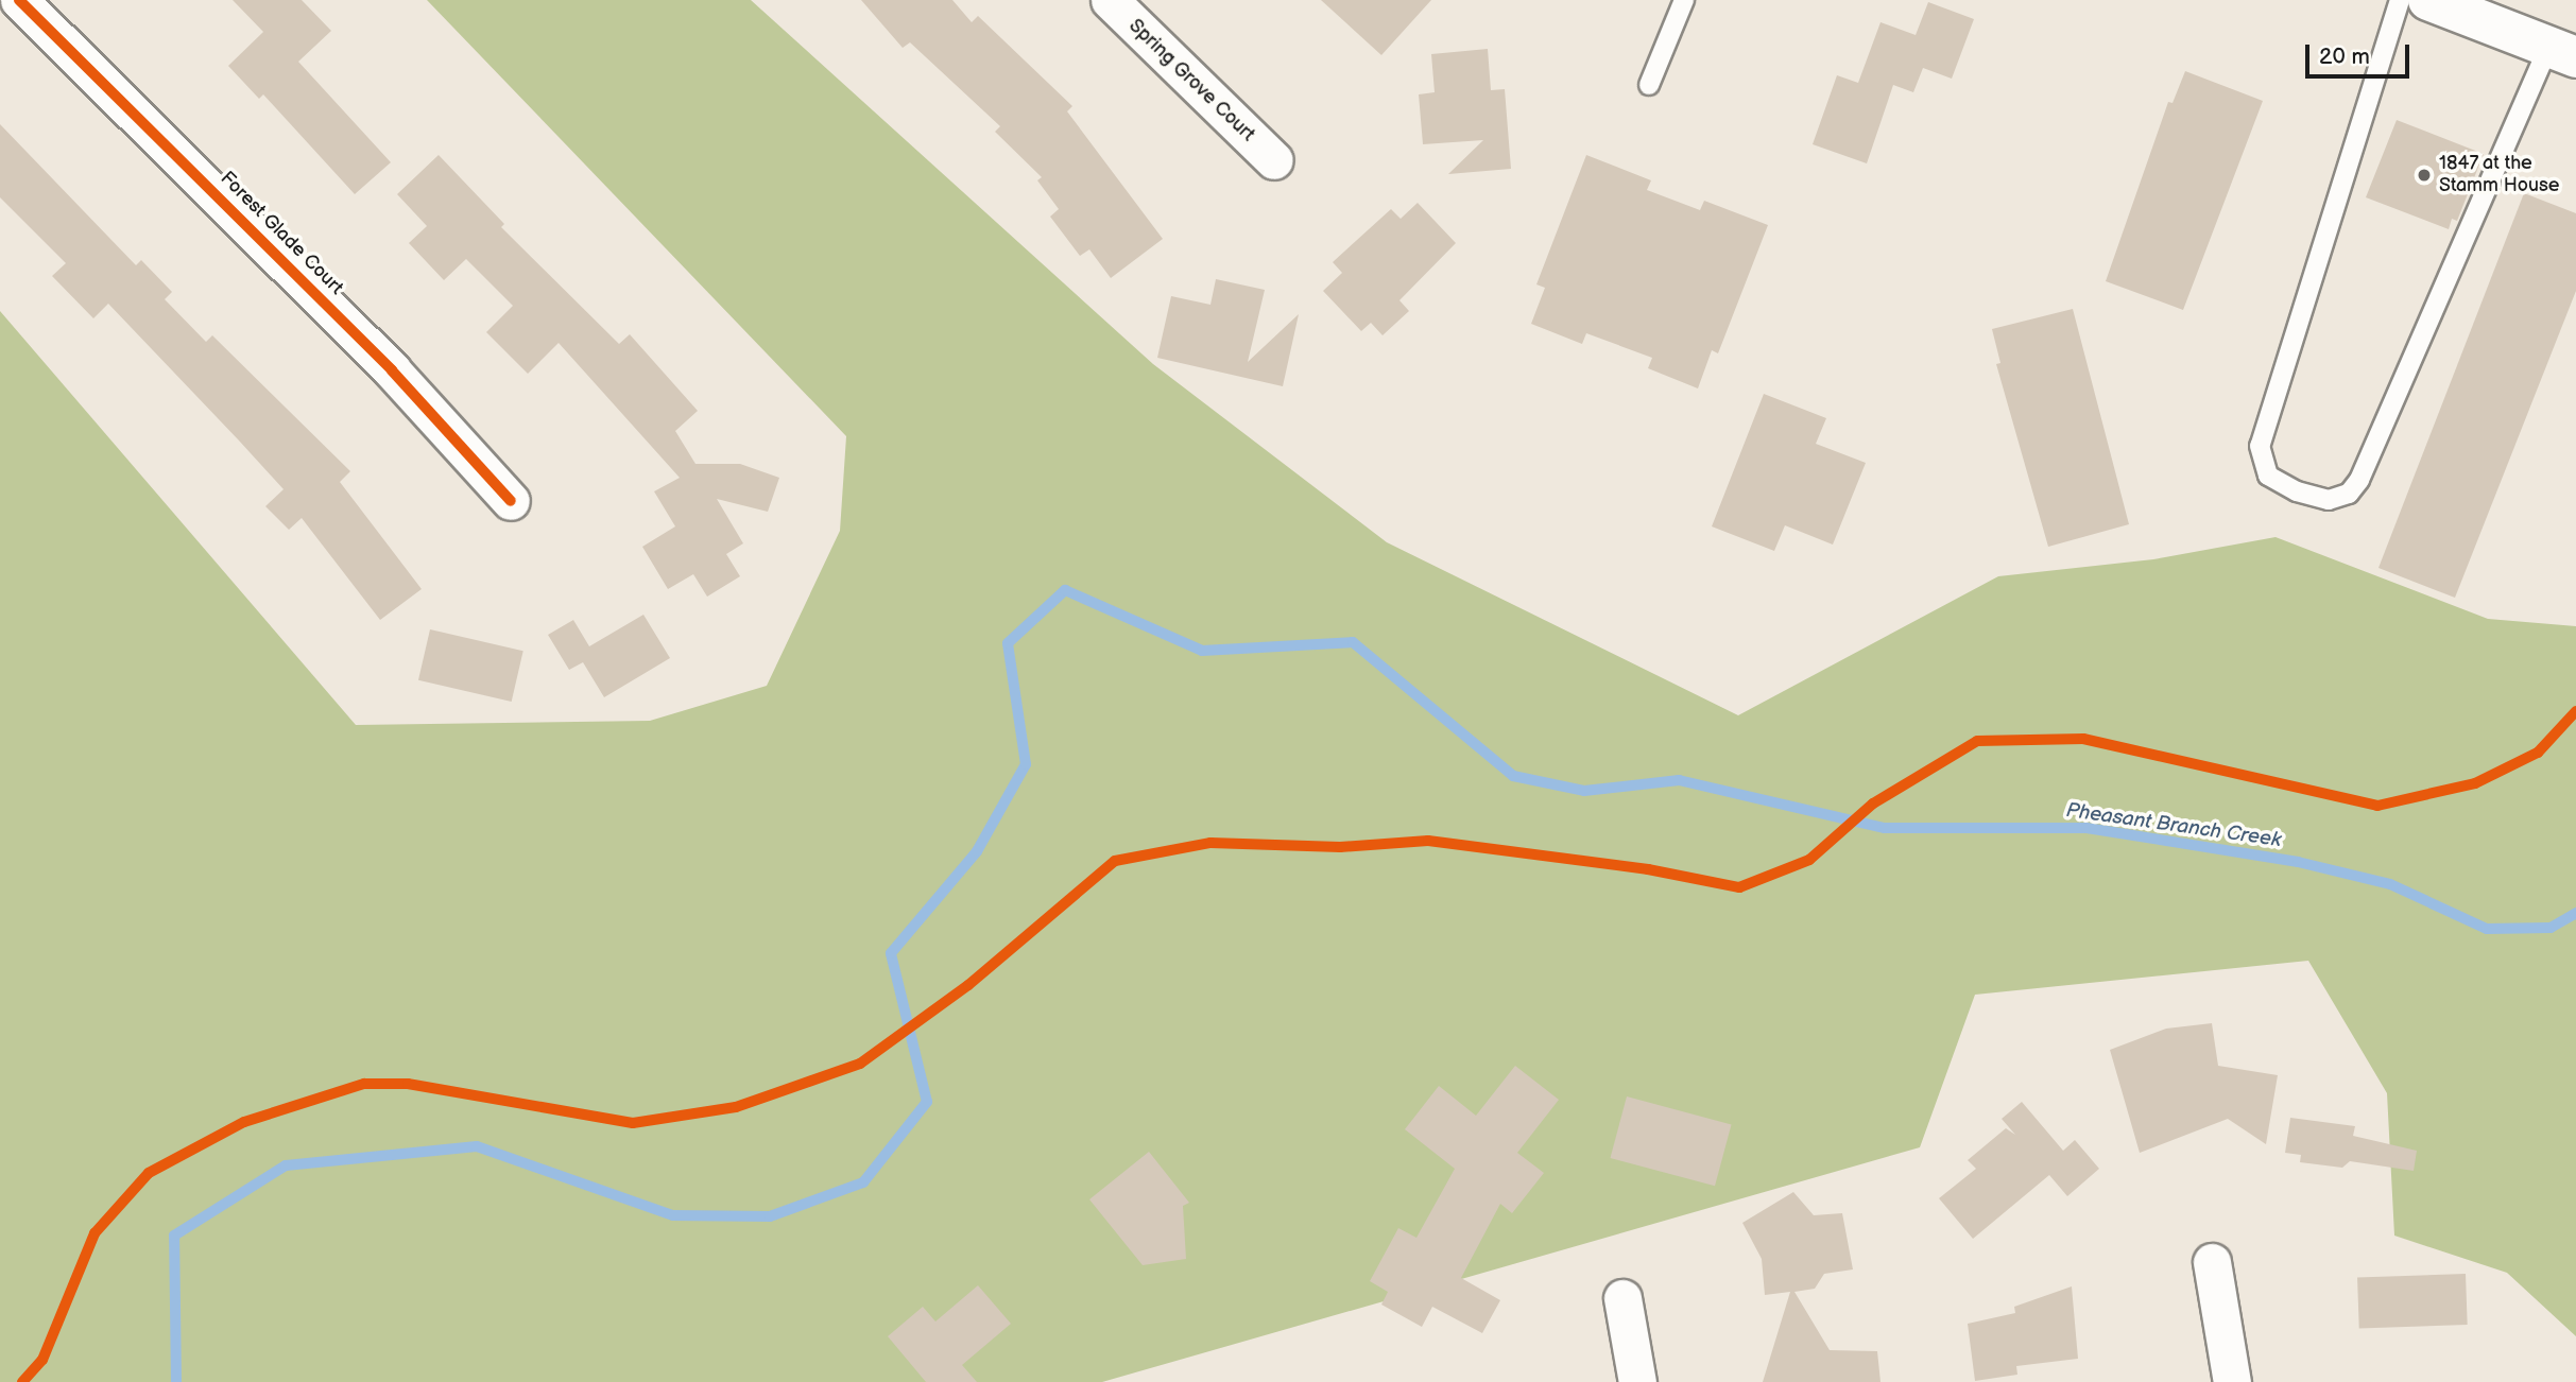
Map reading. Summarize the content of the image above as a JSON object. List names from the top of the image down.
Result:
{
  "streets": {
    "street": ["Spring Grove Court", "Forest Glade Court"]
  },
  "water": ["Pheasant Branch Creek"],
  "places": ["1847 at the Stamm House"],
  "scale_bar": "20 m"
}
